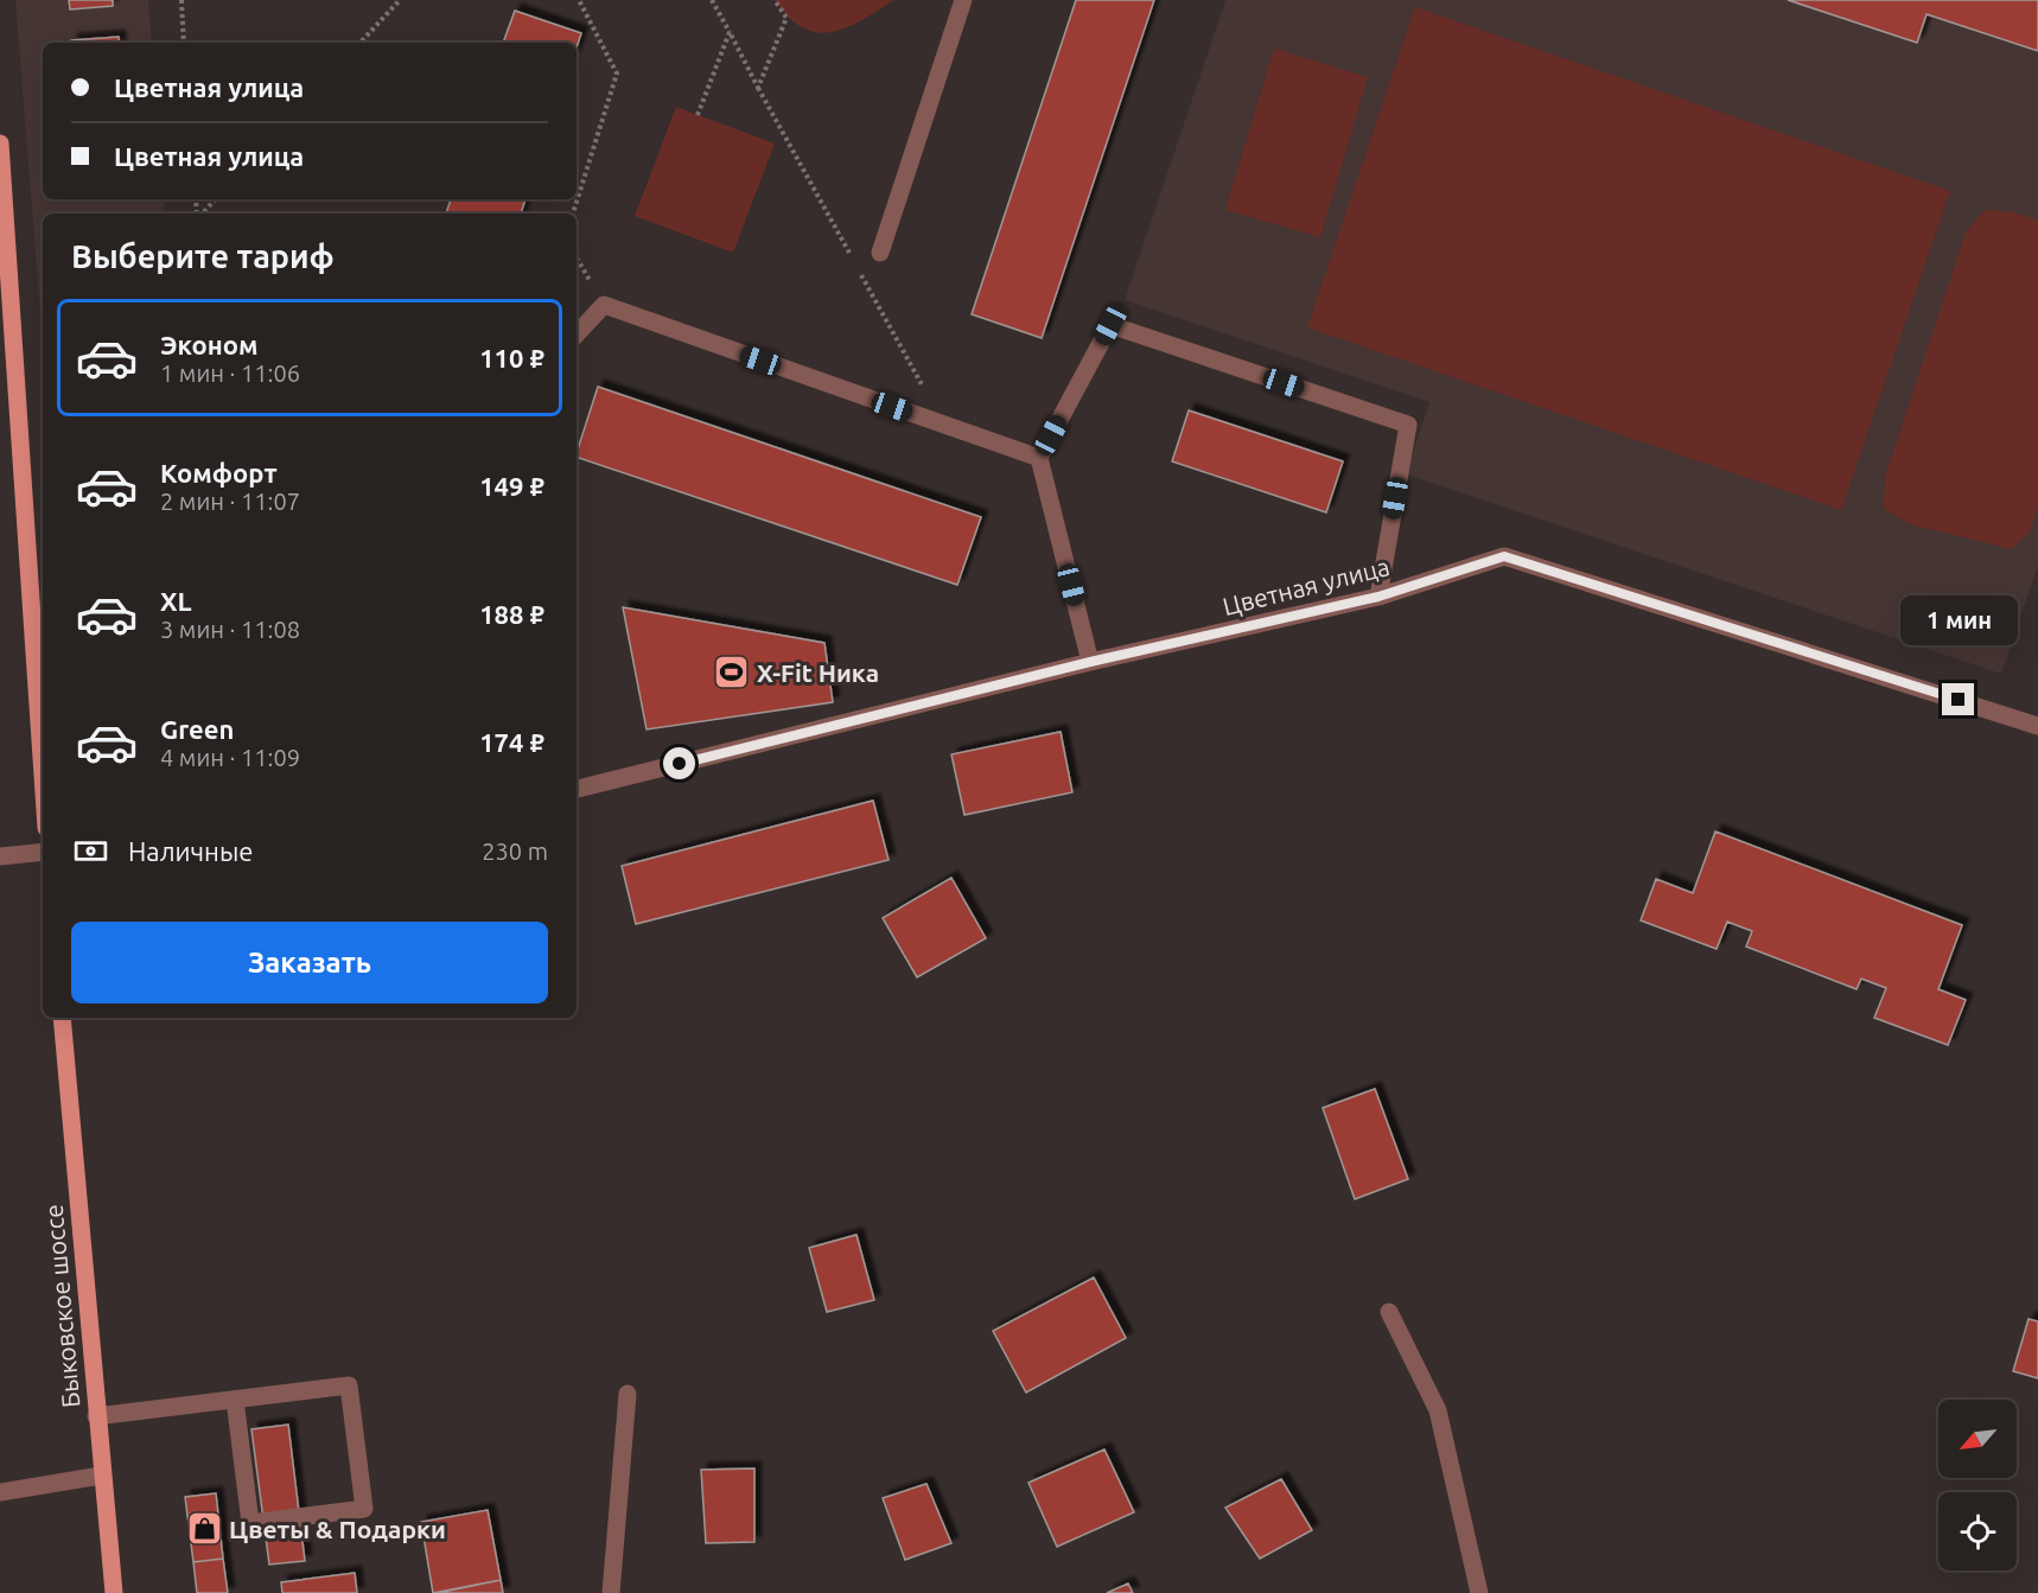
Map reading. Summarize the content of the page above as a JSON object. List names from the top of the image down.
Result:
{
  "streets": {
    "main road": ["Быковское шоссе"],
    "street": ["Цветная улица"]
  },
  "places": {
    "sports": ["X-Fit Ника"],
    "shop": ["Цветы & Подарки"]
  },
  "north": "bottom left",
  "page": {
    "banner": ["Цветная улица", "Цветная улица"],
    "heading": "Выберите тариф",
    "list": [
      {
        "name": "Эконом",
        "note": "1 мин · 11:06",
        "value": "110 ₽"
      },
      {
        "name": "Комфорт",
        "note": "2 мин · 11:07",
        "value": "149 ₽"
      },
      {
        "name": "XL",
        "note": "3 мин · 11:08",
        "value": "188 ₽"
      },
      {
        "name": "Green",
        "note": "4 мин · 11:09",
        "value": "174 ₽"
      }
    ],
    "bubble": "1 мин",
    "pay": ["Наличные", "230 m"],
    "buttons": "Заказать"
  }
}
